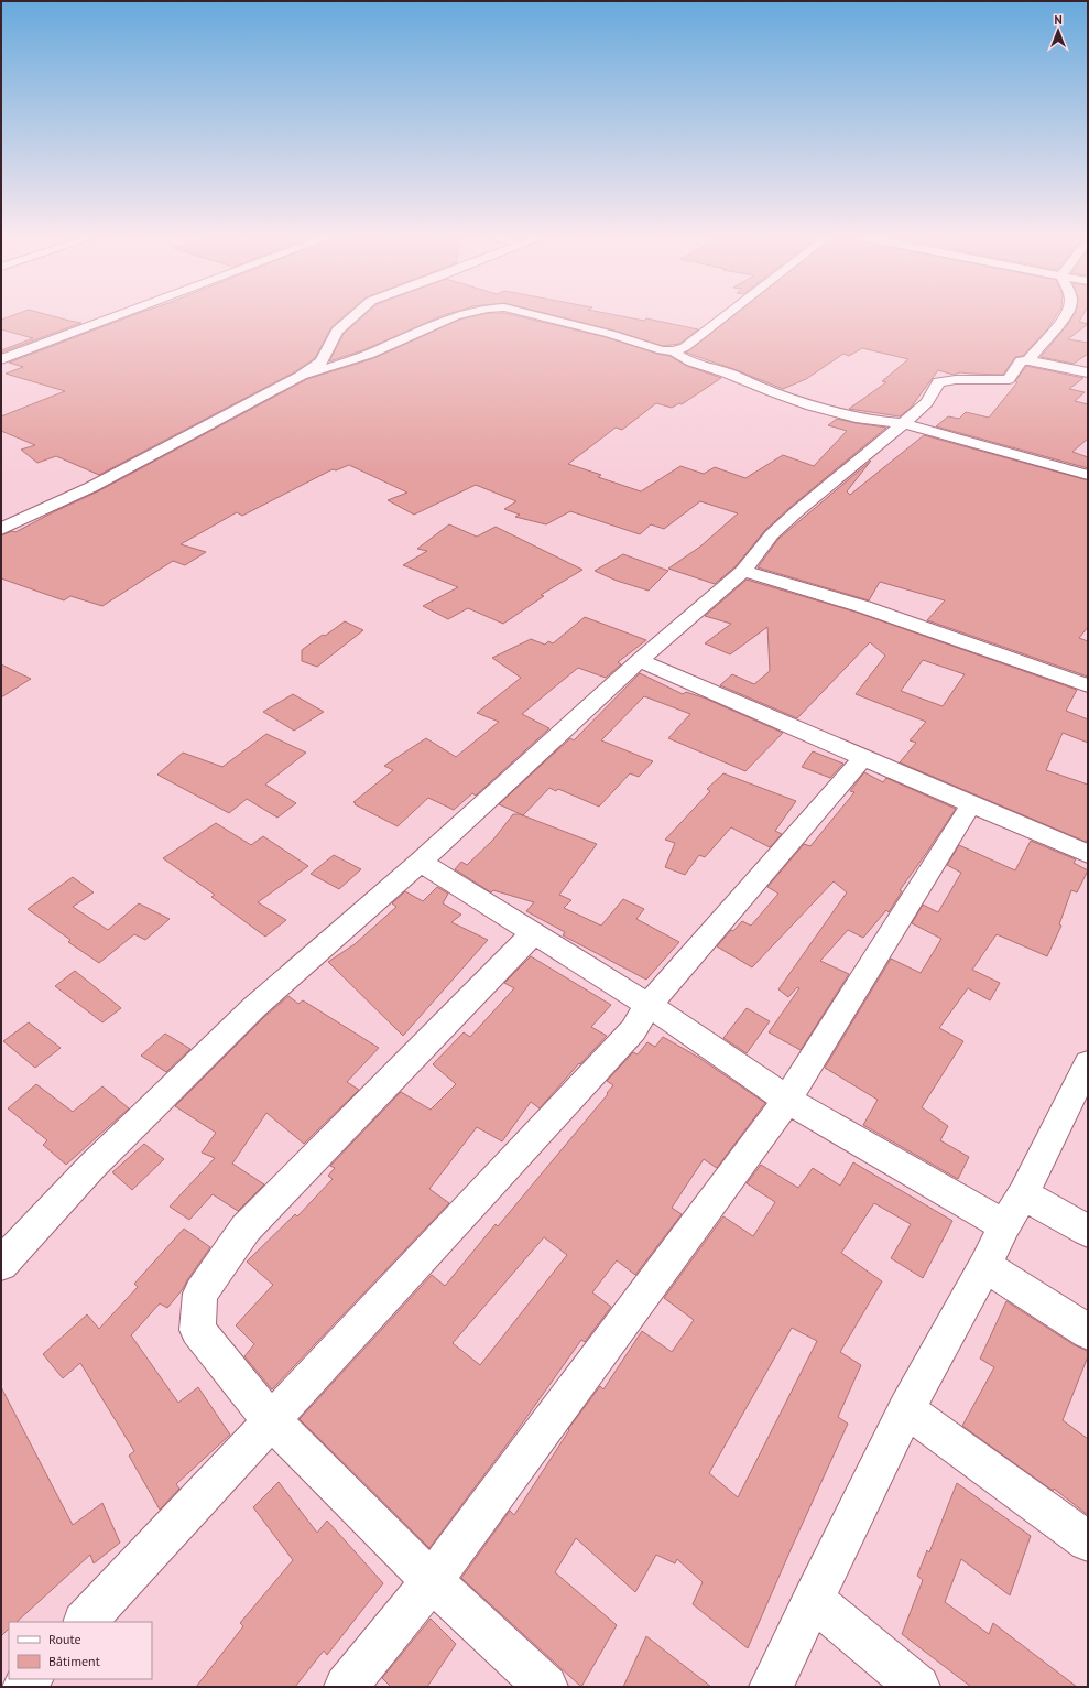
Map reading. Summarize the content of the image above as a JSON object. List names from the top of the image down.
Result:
{
  "legend": ["Route", "Bâtiment"],
  "north": "top"
}
